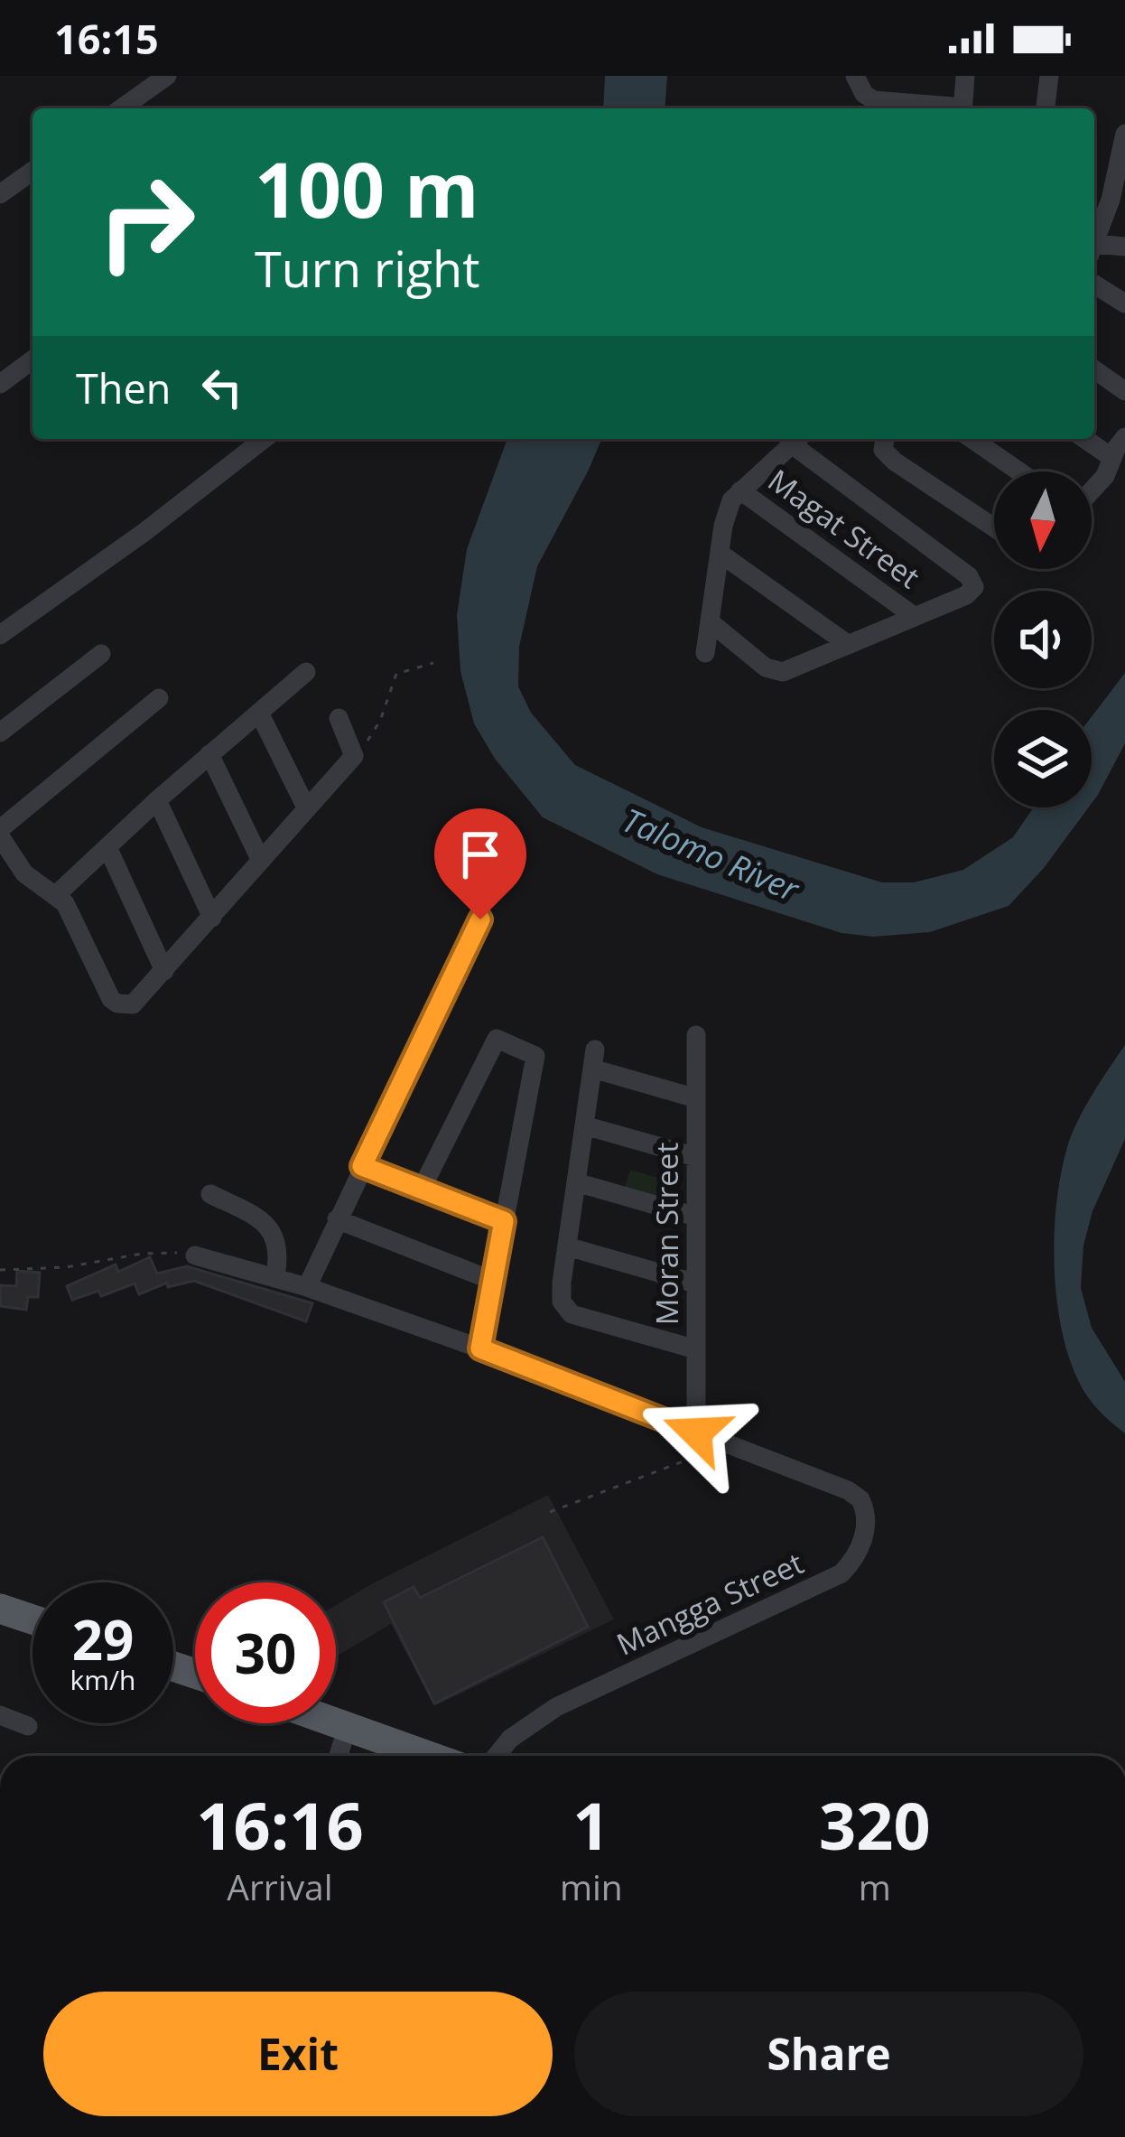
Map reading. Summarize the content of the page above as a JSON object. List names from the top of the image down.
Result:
{
  "streets": {
    "street": ["Magat Street", "Moran Street", "Mangga Street"]
  },
  "crossings": [
    ["Moran Street", "Mangga Street"]
  ],
  "water": ["Talomo River"],
  "north": "bottom",
  "page": {
    "status": "16:15",
    "turn": ["100 m", "Turn right"],
    "then": "Then",
    "speed": "29 km/h",
    "limit": "30",
    "eta": [
      "16:16",
      "Arrival",
      "1",
      "min",
      "320",
      "m"
    ],
    "buttons": ["Exit", "Share"]
  }
}
